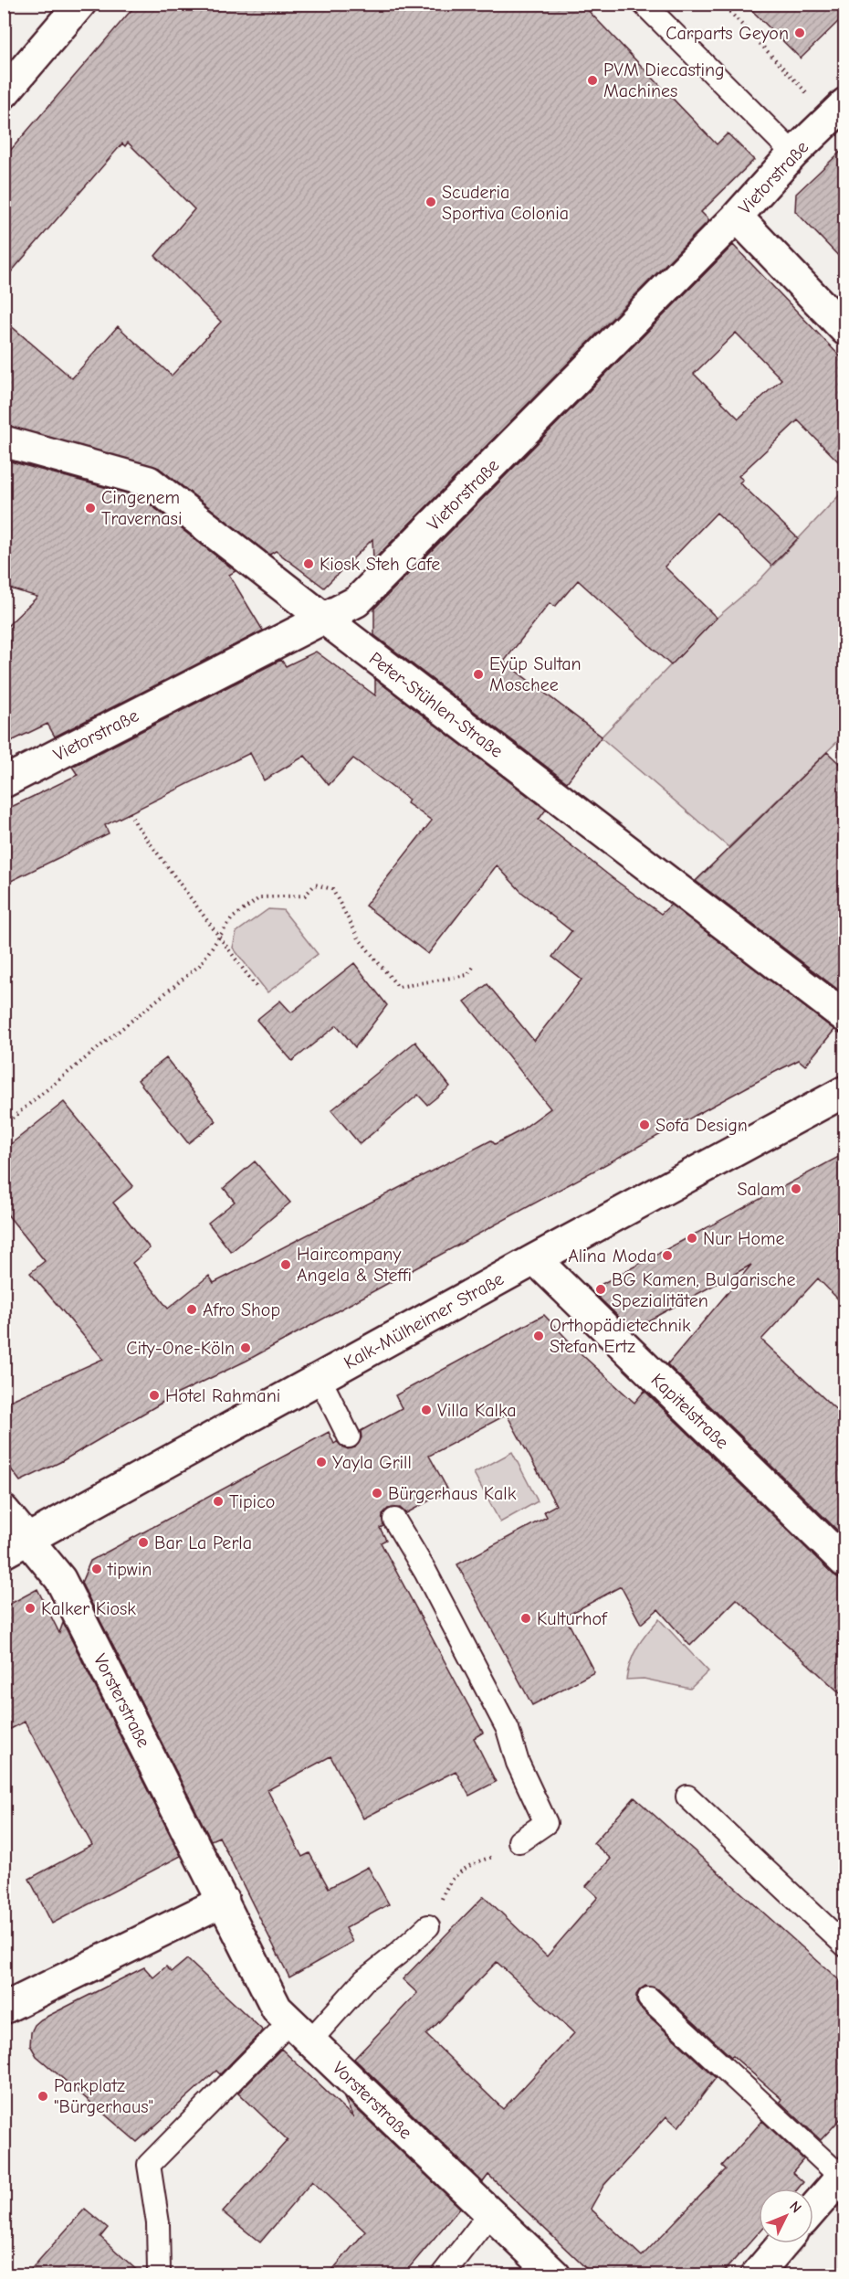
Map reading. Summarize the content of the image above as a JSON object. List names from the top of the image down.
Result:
{
  "streets": {
    "street": [
      "Vietorstraße",
      "Peter-Stühlen-Straße",
      "Kalk-Mülheimer Straße",
      "Kapitelstraße",
      "Vorsterstraße"
    ]
  },
  "crossings": [
    ["Vietorstraße", "Peter-Stühlen-Straße"],
    ["Kalk-Mülheimer Straße", "Kapitelstraße"],
    ["Kalk-Mülheimer Straße", "Vorsterstraße"]
  ],
  "places": [
    "Carparts Geyon",
    "PVM Diecasting Machines",
    "Scuderia Sportiva Colonia",
    "Cingenem Travernasi",
    "Kiosk Steh Cafe",
    "Eyüp Sultan Moschee",
    "Sofa Design",
    "Salam",
    "Nur Home",
    "Alina Moda",
    "Haircompany Angela & Steffi",
    "BG Kamen, Bulgarische Spezialitäten",
    "Afro Shop",
    "Orthopädietechnik Stefan Ertz",
    "City-One-Köln",
    "Hotel Rahmani",
    "Villa Kalka",
    "Yayla Grill",
    "Bürgerhaus Kalk",
    "Tipico",
    "Bar La Perla",
    "tipwin",
    "Kalker Kiosk",
    "Kulturhof",
    "Parkplatz \"Bürgerhaus\""
  ],
  "north": "top right"
}
